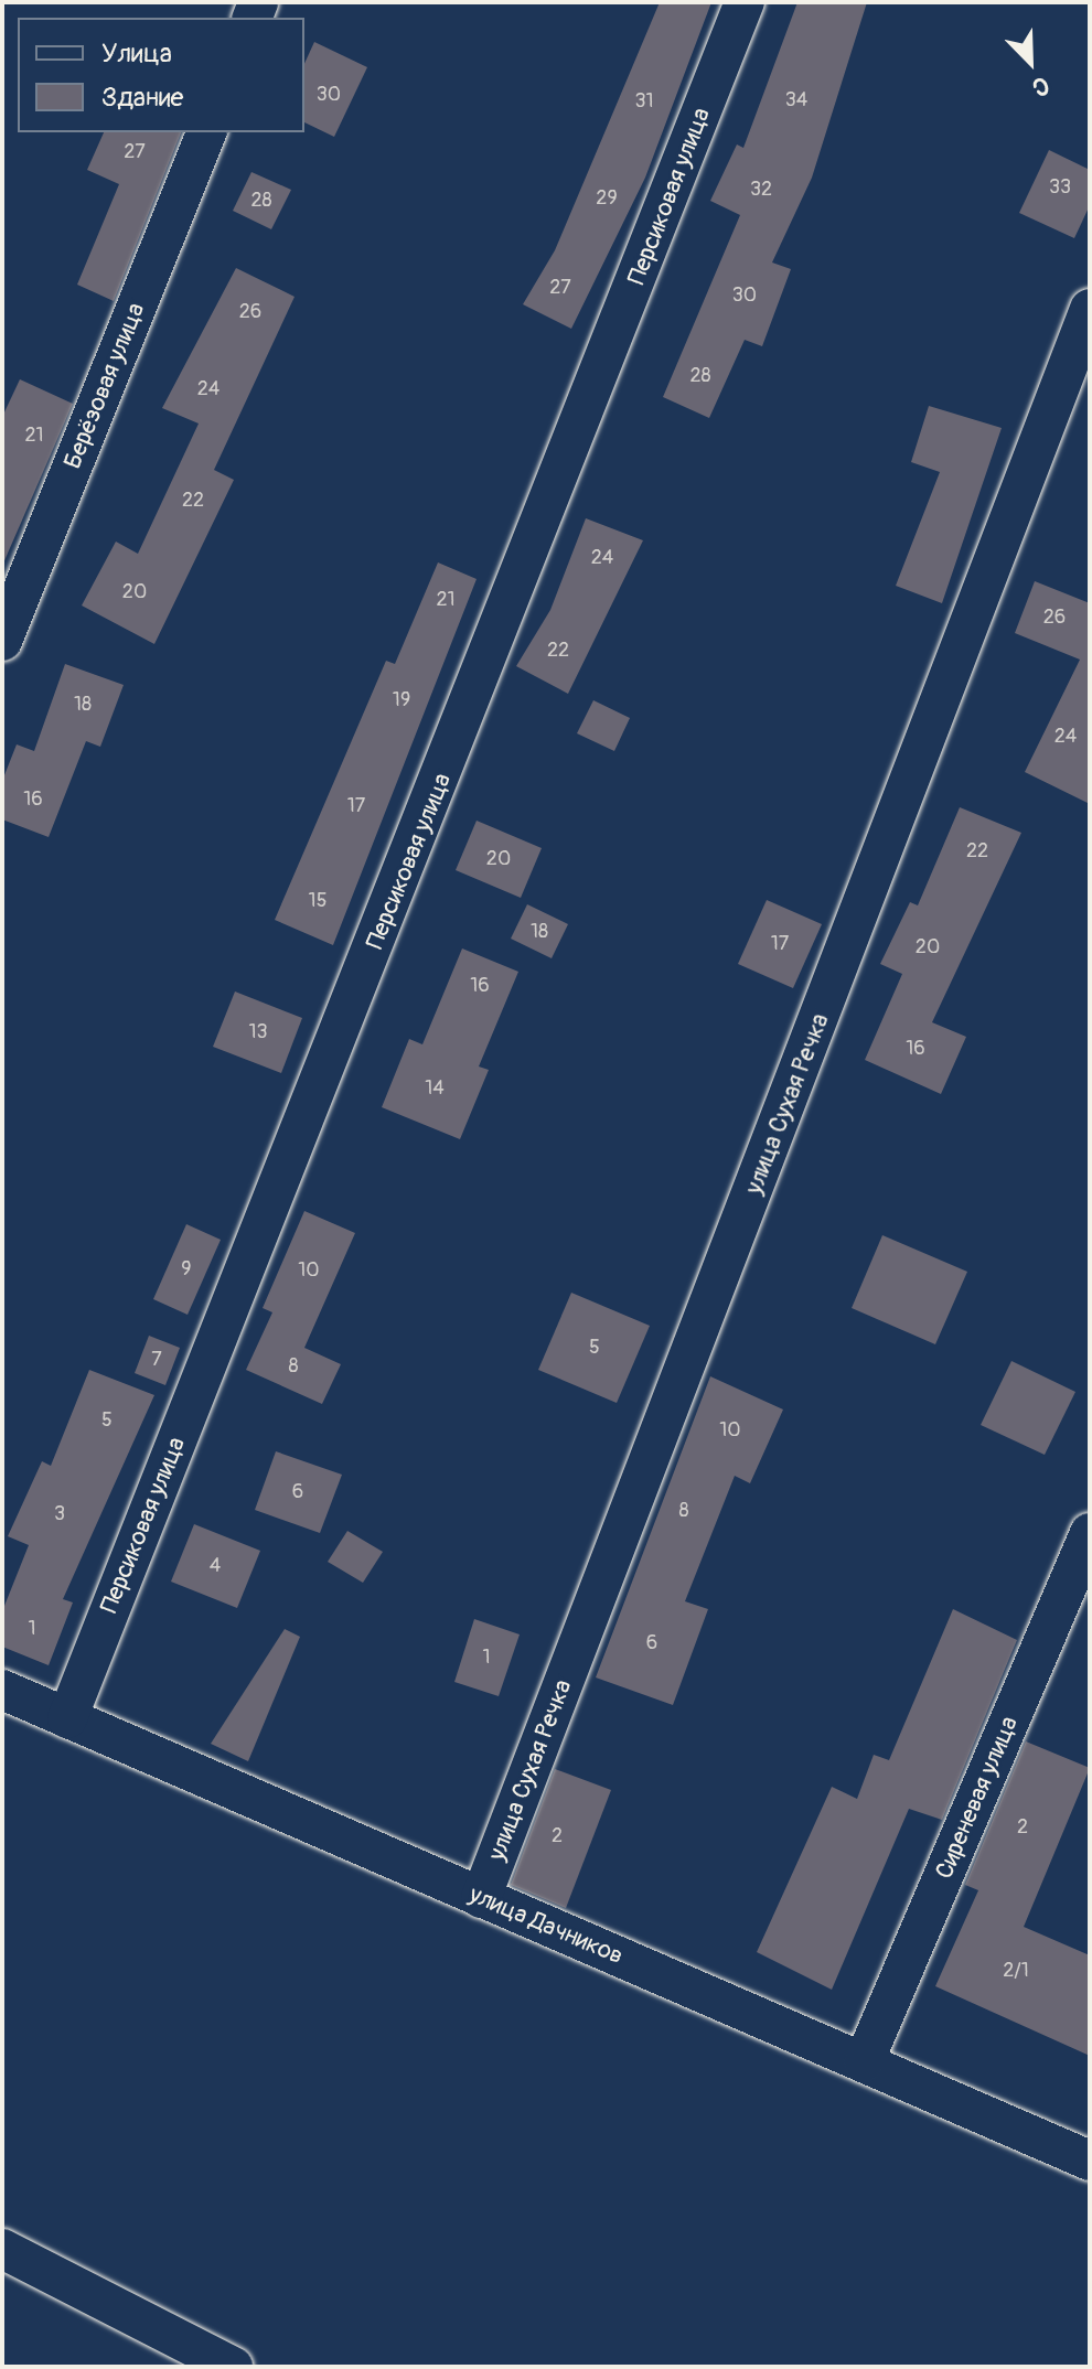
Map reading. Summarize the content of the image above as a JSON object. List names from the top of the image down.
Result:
{
  "streets": {
    "street": [
      "Персиковая улица",
      "Берёзовая улица",
      "улица Сухая Речка",
      "Сиреневая улица",
      "улица Дачников"
    ]
  },
  "crossings": [
    ["Персиковая улица", "улица Дачников"],
    ["улица Сухая Речка", "улица Дачников"],
    ["Сиреневая улица", "улица Дачников"]
  ],
  "house_numbers": [
    "30",
    "34",
    "31",
    "27",
    "33",
    "32",
    "29",
    "28",
    "27",
    "30",
    "26",
    "28",
    "24",
    "21",
    "22",
    "24",
    "20",
    "21",
    "26",
    "22",
    "19",
    "18",
    "24",
    "16",
    "17",
    "22",
    "20",
    "15",
    "18",
    "17",
    "20",
    "16",
    "13",
    "16",
    "14",
    "9",
    "10",
    "5",
    "7",
    "8",
    "5",
    "10",
    "6",
    "8",
    "3",
    "4",
    "1",
    "6",
    "1",
    "2",
    "2",
    "2/1"
  ],
  "legend": ["Улица", "Здание"],
  "north": "bottom right"
}
